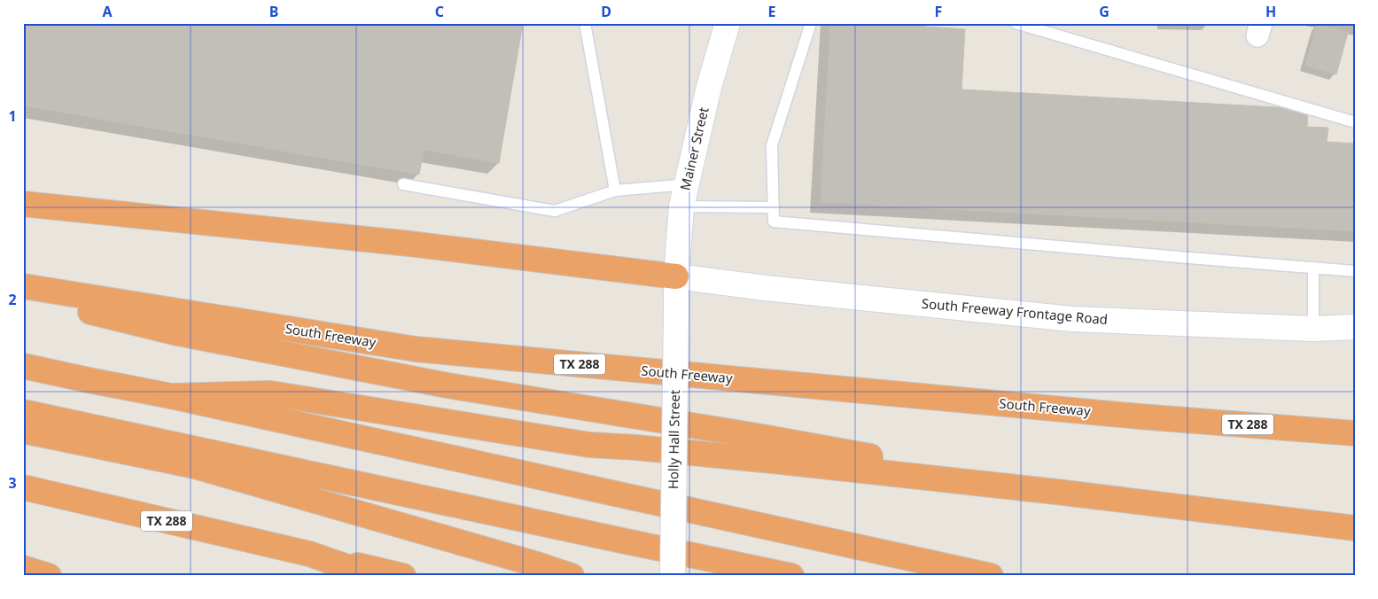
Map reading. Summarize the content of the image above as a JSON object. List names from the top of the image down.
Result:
{
  "streets": {
    "highway": ["South Freeway", "TX 288"],
    "main road": ["Mainer Street", "South Freeway Frontage Road", "Holly Hall Street"]
  },
  "crossings": [
    ["Mainer Street", "South Freeway Frontage Road"],
    ["Mainer Street", "Holly Hall Street"],
    ["South Freeway Frontage Road", "Holly Hall Street"]
  ],
  "grid": {
    "columns": [
      "A",
      "B",
      "C",
      "D",
      "E",
      "F",
      "G",
      "H"
    ],
    "rows": ["1", "2", "3"]
  }
}
